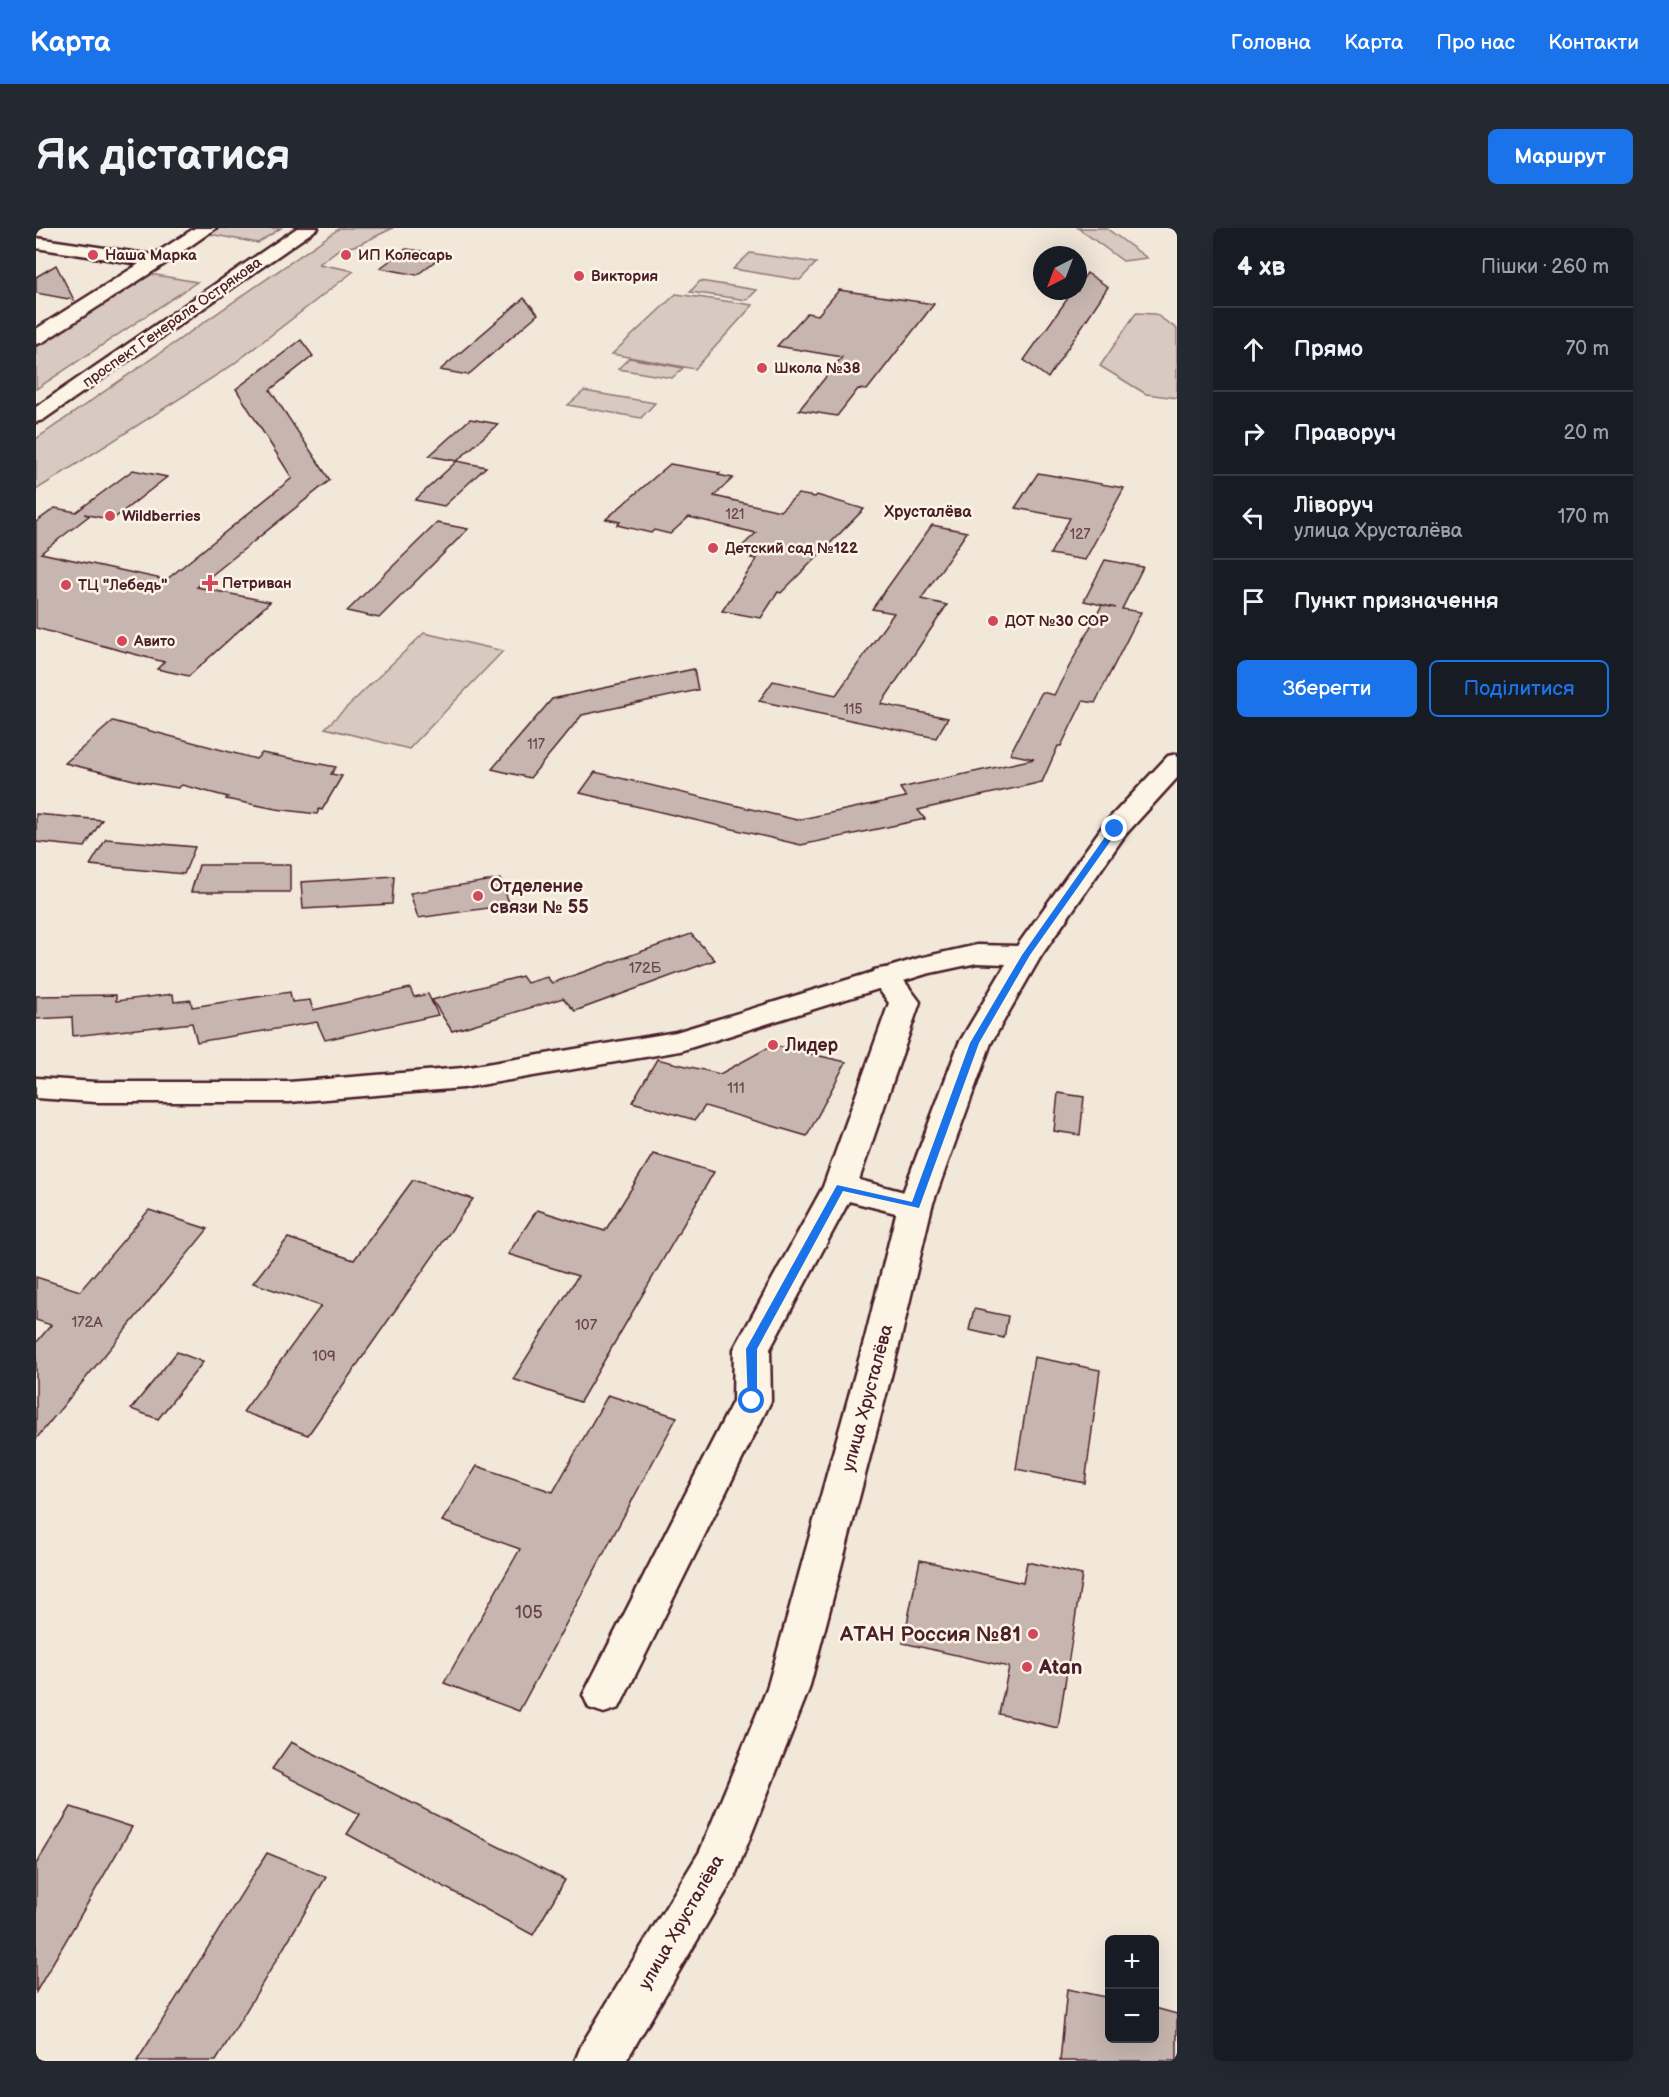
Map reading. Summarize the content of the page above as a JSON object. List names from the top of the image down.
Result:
{
  "streets": {
    "main road": ["проспект Генерала Острякова", "улица Хрусталёва"]
  },
  "districts": ["Хрусталёва"],
  "places": {
    "other": [
      "Наша Марка",
      "ИП Колесарь",
      "Виктория",
      "Школа №38",
      "Wildberries",
      "Детский сад №122",
      "ТЦ \"Лебедь\"",
      "ДОТ №30 СОР",
      "Авито",
      "Отделение связи № 55",
      "Лидер",
      "АТАН Россия №81",
      "Atan"
    ],
    "health": ["Петриван"]
  },
  "house_numbers": [
    "121",
    "127",
    "115",
    "117",
    "172Б",
    "111",
    "172А",
    "107",
    "109",
    "105"
  ],
  "north": "bottom left",
  "page": {
    "header": "Карта",
    "nav": [
      "Головна",
      "Карта",
      "Про нас",
      "Контакти"
    ],
    "buttons": [
      "Маршрут",
      ["Зберегти", "Поділитися"]
    ],
    "title": "Як дістатися",
    "heading": ["4 хв", "Пішки · 260 m"],
    "list": [
      ["Прямо", "70 m"],
      ["Праворуч", "20 m"],
      ["Ліворуч", "улица Хрусталёва", "170 m"],
      "Пункт призначення"
    ],
    "map_buttons": ["+", "−"]
  }
}
